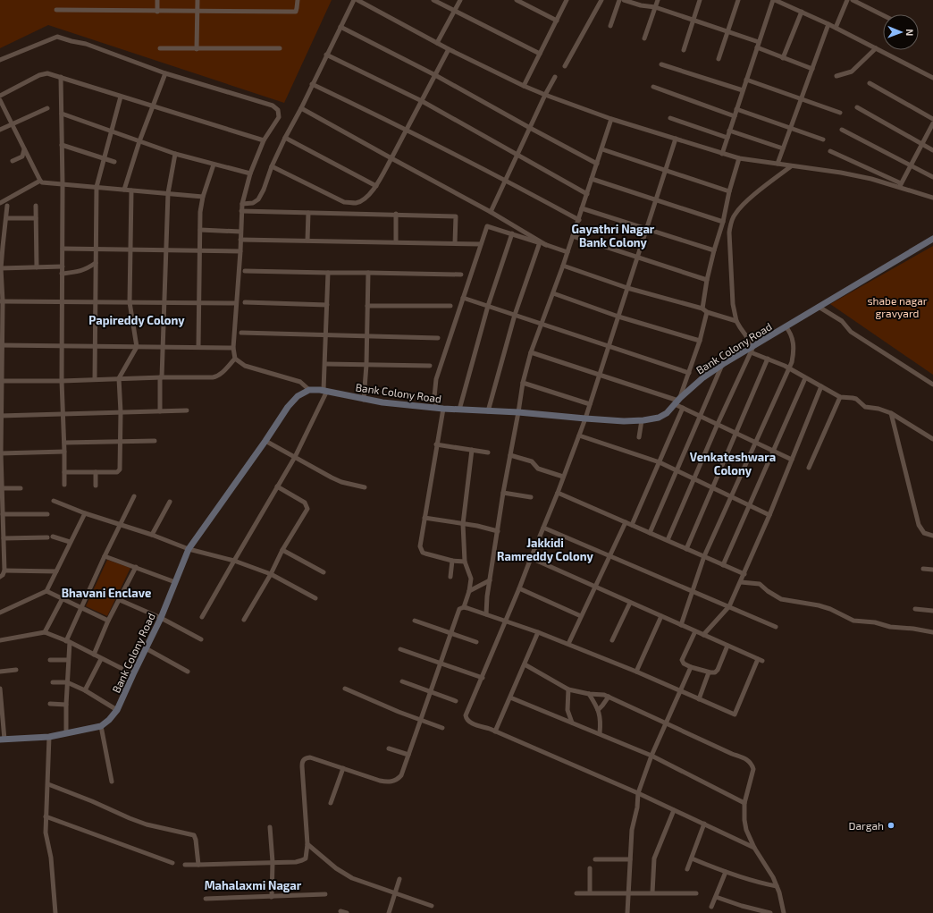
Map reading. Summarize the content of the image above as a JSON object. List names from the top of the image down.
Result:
{
  "streets": {
    "street": ["Bank Colony Road"]
  },
  "districts": [
    "Gayathri Nagar Bank Colony",
    "Papireddy Colony",
    "Venkateshwara Colony",
    "Jakkidi Ramreddy Colony",
    "Bhavani Enclave",
    "Mahalaxmi Nagar"
  ],
  "parks": ["shabe nagar gravyard"],
  "places": ["Dargah"],
  "north": "right"
}
